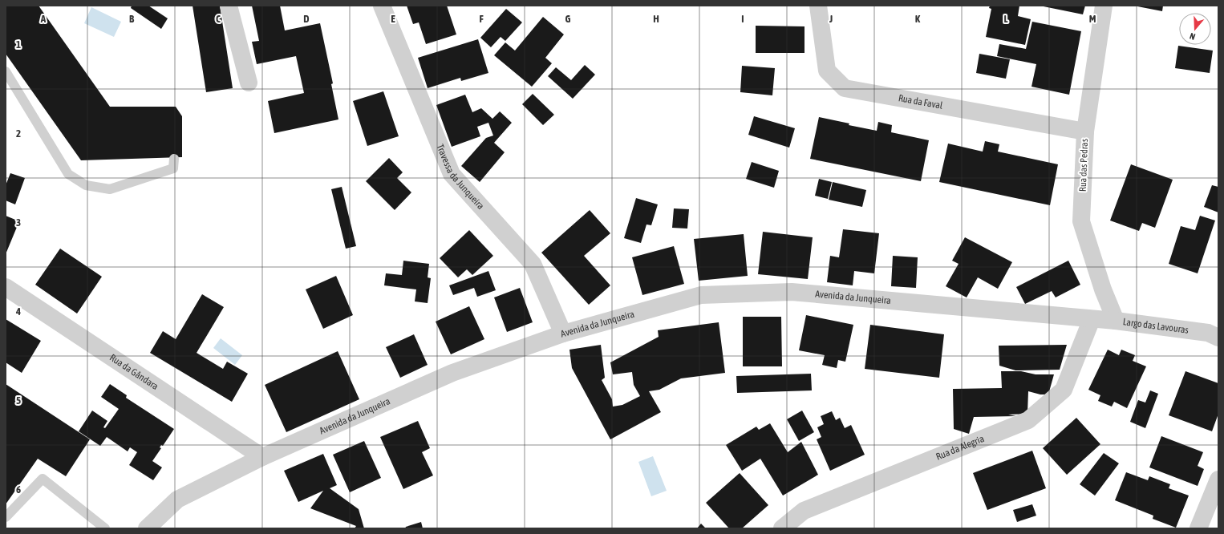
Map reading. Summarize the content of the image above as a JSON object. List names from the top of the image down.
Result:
{
  "streets": {
    "street": [
      "Rua da Faval",
      "Rua das Pedras",
      "Travessa da Junqueira",
      "Avenida da Junqueira",
      "Largo das Lavouras",
      "Rua da Gândara",
      "Rua da Alegria"
    ]
  },
  "crossings": [
    ["Rua da Faval", "Rua das Pedras"],
    ["Rua das Pedras", "Largo das Lavouras"],
    ["Travessa da Junqueira", "Avenida da Junqueira"],
    ["Avenida da Junqueira", "Largo das Lavouras"],
    ["Avenida da Junqueira", "Rua da Gândara"],
    ["Avenida da Junqueira", "Rua da Alegria"],
    ["Largo das Lavouras", "Rua da Alegria"]
  ],
  "north": "bottom",
  "grid": {
    "columns": [
      "A",
      "B",
      "C",
      "D",
      "E",
      "F",
      "G",
      "H",
      "I",
      "J",
      "K",
      "L",
      "M"
    ],
    "rows": [
      "1",
      "2",
      "3",
      "4",
      "5",
      "6"
    ]
  }
}
